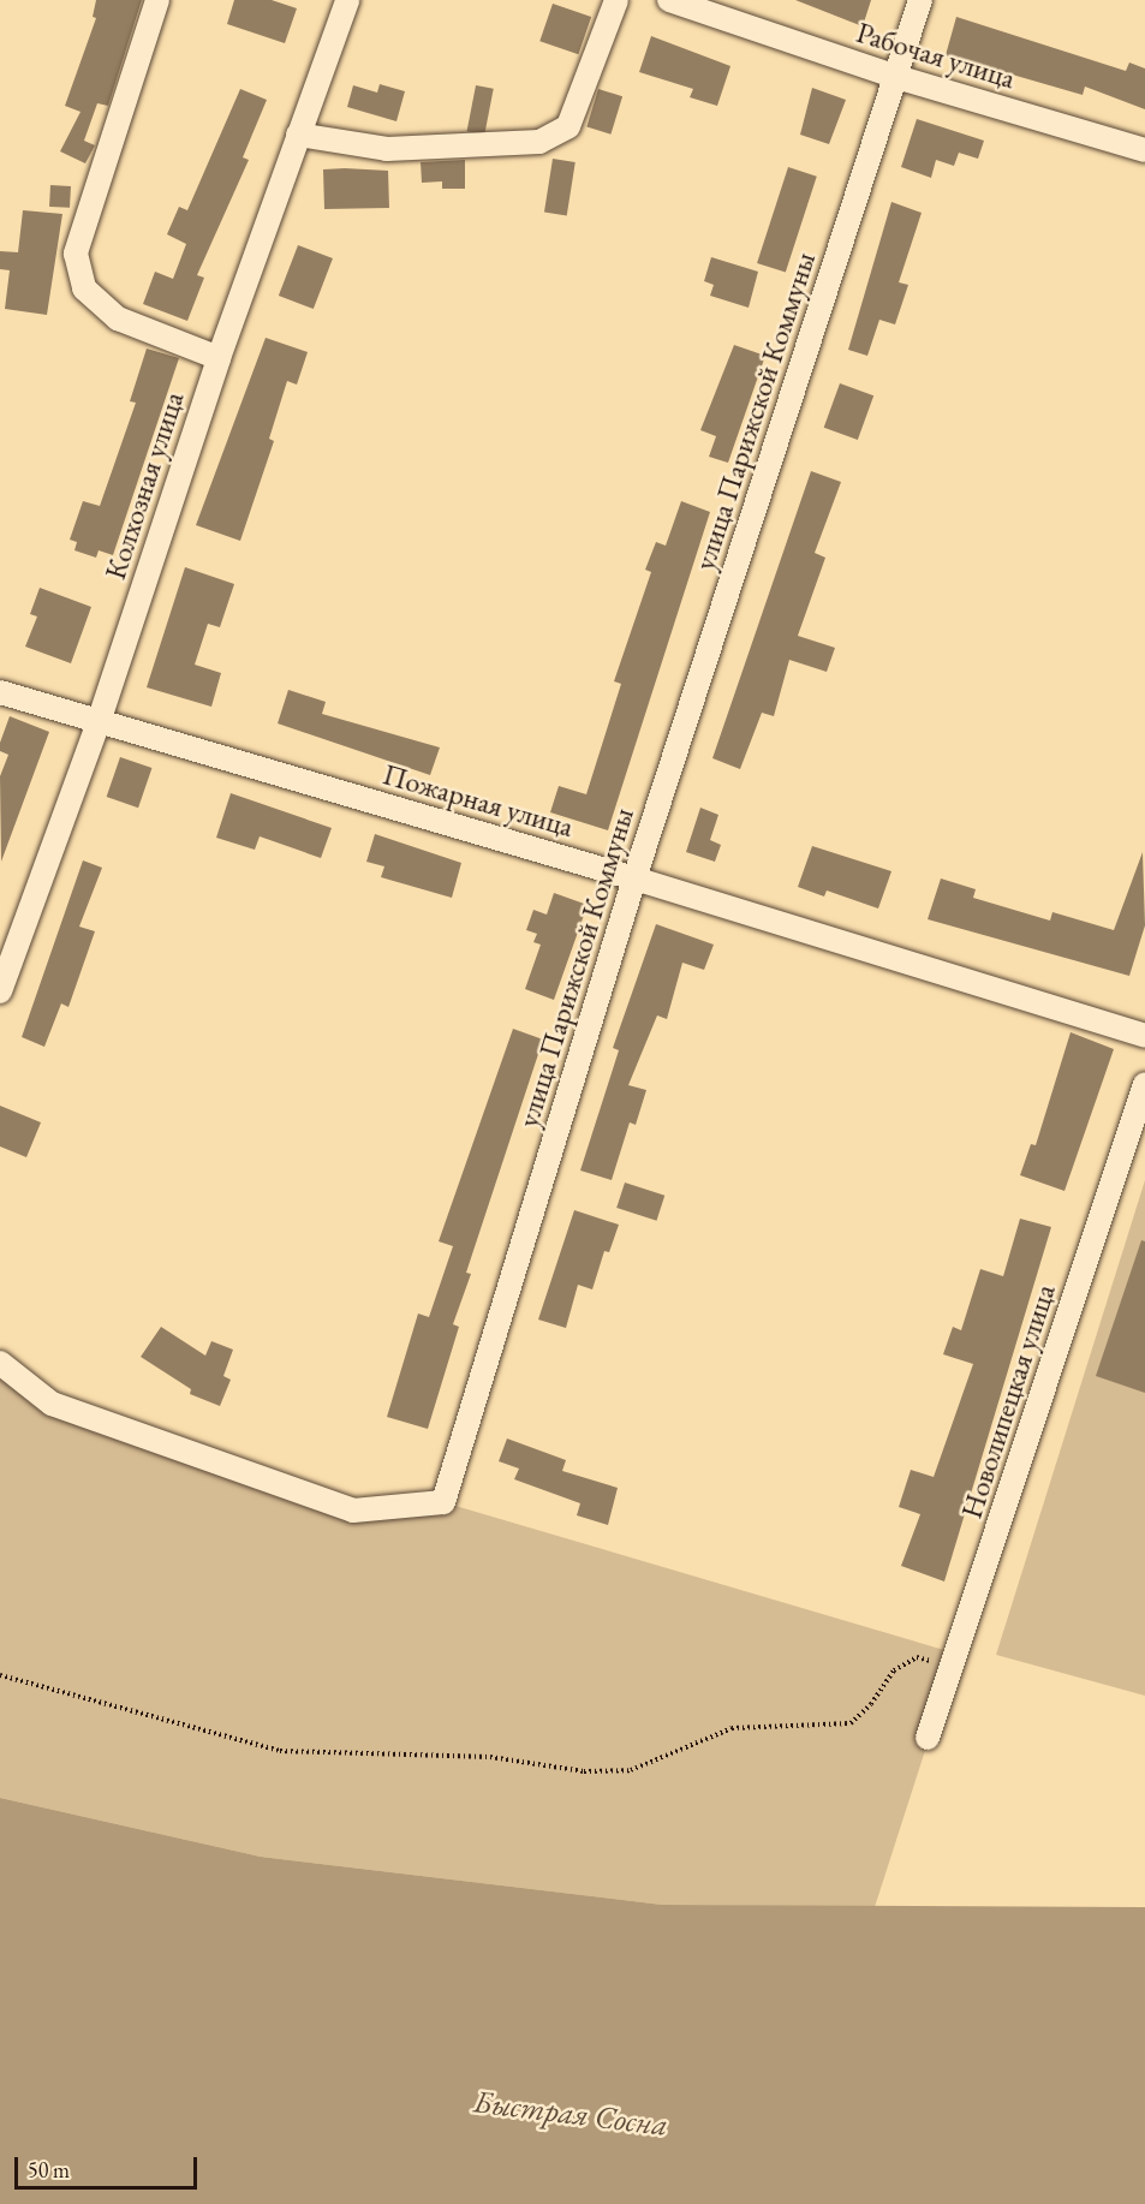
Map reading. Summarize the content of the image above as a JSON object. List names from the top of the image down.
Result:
{
  "streets": {
    "street": [
      "Рабочая улица",
      "улица Парижской Коммуны",
      "Колхозная улица",
      "Пожарная улица",
      "Новолипецкая улица"
    ]
  },
  "crossings": [
    ["Рабочая улица", "улица Парижской Коммуны"],
    ["улица Парижской Коммуны", "Пожарная улица"],
    ["Колхозная улица", "Пожарная улица"]
  ],
  "water": ["Быстрая Сосна"],
  "scale_bar": "50 m"
}
